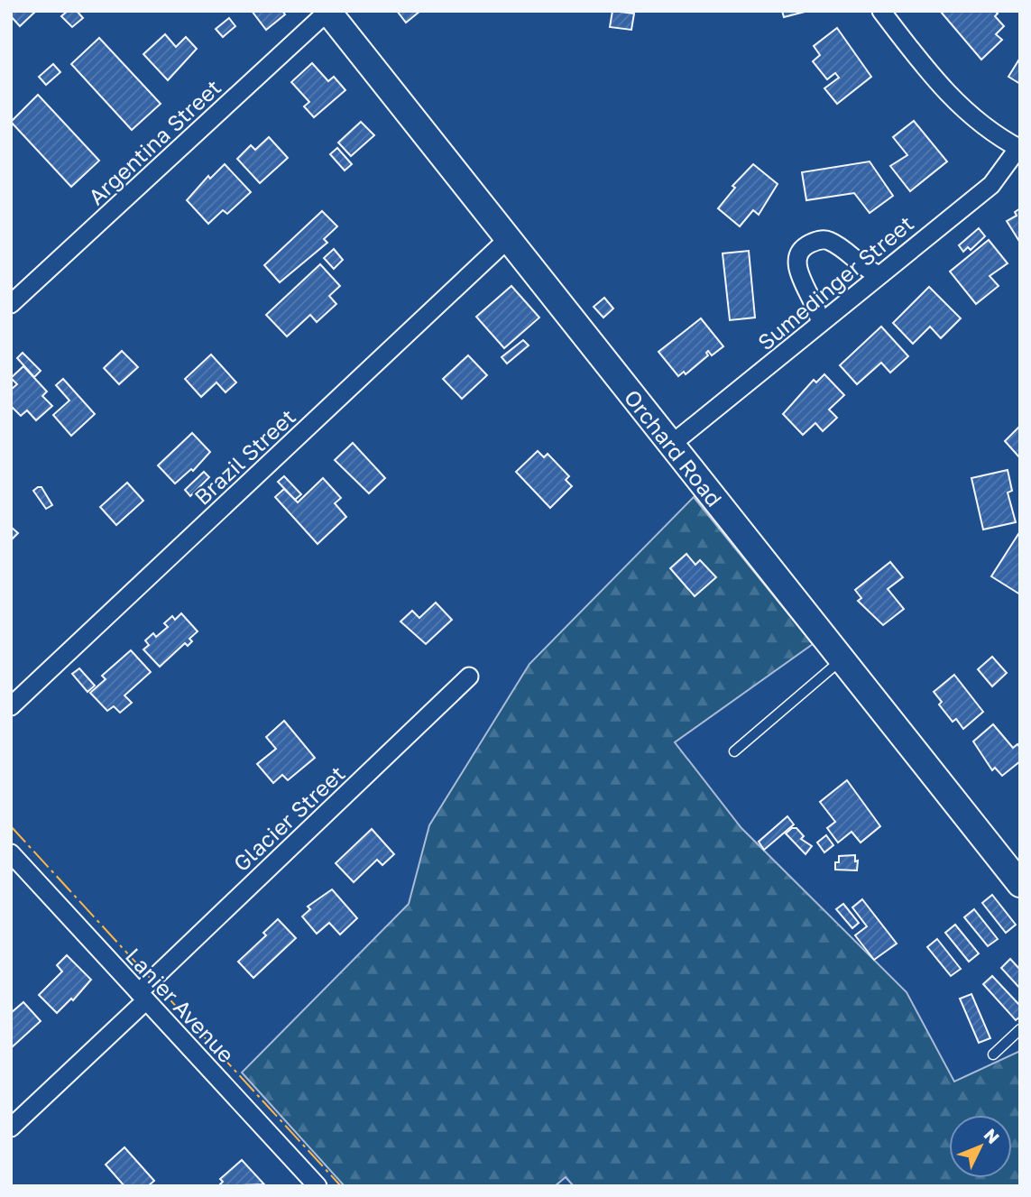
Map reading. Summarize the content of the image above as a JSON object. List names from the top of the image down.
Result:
{
  "streets": {
    "main road": ["Orchard Road"],
    "street": [
      "Argentina Street",
      "Sumedinger Street",
      "Brazil Street",
      "Glacier Street",
      "Lanier Avenue"
    ]
  },
  "crossings": [
    ["Argentina Street", "Orchard Road"],
    ["Sumedinger Street", "Orchard Road"],
    ["Orchard Road", "Brazil Street"],
    ["Glacier Street", "Lanier Avenue"]
  ],
  "north": "top right"
}
